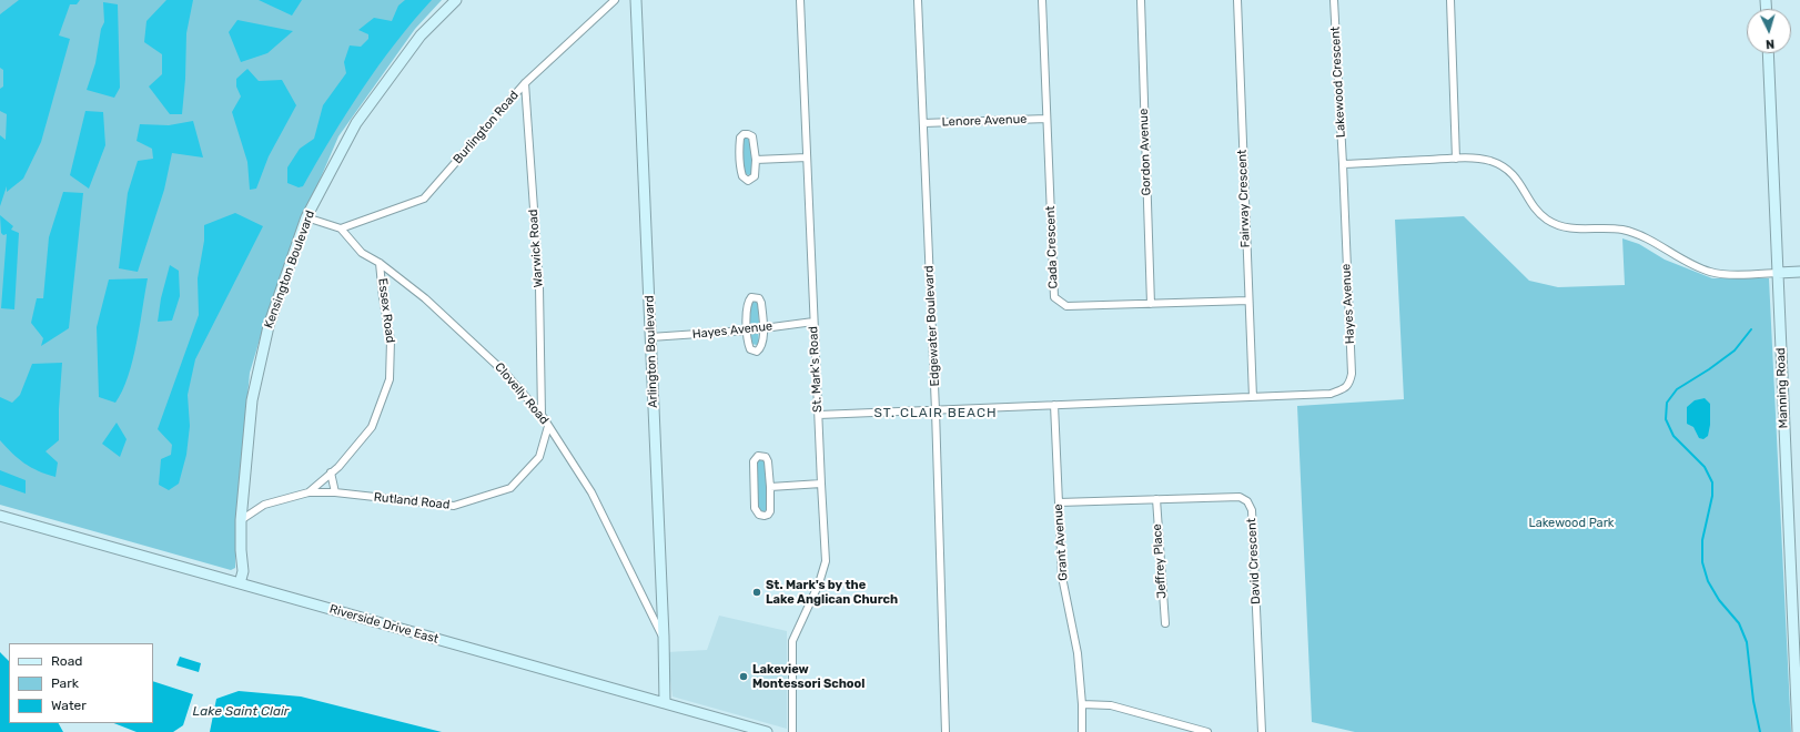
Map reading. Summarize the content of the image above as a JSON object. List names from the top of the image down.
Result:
{
  "streets": {
    "street": [
      "Lakewood Crescent",
      "Lenore Avenue",
      "Burlington Road",
      "Gordon Avenue",
      "Fairway Crescent",
      "Cada Crescent",
      "Warwick Road",
      "Kensington Boulevard",
      "Hayes Avenue",
      "Essex Road",
      "Edgewater Boulevard",
      "Arlington Boulevard",
      "St. Mark's Road",
      "Manning Road",
      "Clovelly Road",
      "Rutland Road",
      "Grant Avenue",
      "Jeffrey Place",
      "David Crescent",
      "Riverside Drive East"
    ]
  },
  "crossings": [
    ["Lakewood Crescent", "Hayes Avenue"],
    ["Lenore Avenue", "Cada Crescent"],
    ["Lenore Avenue", "Edgewater Boulevard"],
    ["Burlington Road", "Warwick Road"],
    ["Burlington Road", "Clovelly Road"],
    ["Gordon Avenue", "Cada Crescent"],
    ["Fairway Crescent", "Cada Crescent"],
    ["Fairway Crescent", "Hayes Avenue"],
    ["Warwick Road", "Clovelly Road"],
    ["Kensington Boulevard", "Rutland Road"],
    ["Kensington Boulevard", "Riverside Drive East"],
    ["Hayes Avenue", "Edgewater Boulevard"],
    ["Hayes Avenue", "Arlington Boulevard"],
    ["Hayes Avenue", "St. Mark's Road"],
    ["Hayes Avenue", "Grant Avenue"],
    ["Essex Road", "Clovelly Road"],
    ["Essex Road", "Rutland Road"],
    ["Arlington Boulevard", "Clovelly Road"],
    ["Arlington Boulevard", "Riverside Drive East"],
    ["Clovelly Road", "Rutland Road"],
    ["Grant Avenue", "David Crescent"],
    ["Jeffrey Place", "David Crescent"]
  ],
  "districts": ["ST. CLAIR BEACH"],
  "water": ["Lake Saint Clair"],
  "parks": ["Lakewood Park"],
  "places": ["St. Mark's by the Lake Anglican Church", "Lakeview Montessori School"],
  "legend": ["Road", "Park", "Water"],
  "north": "bottom"
}
